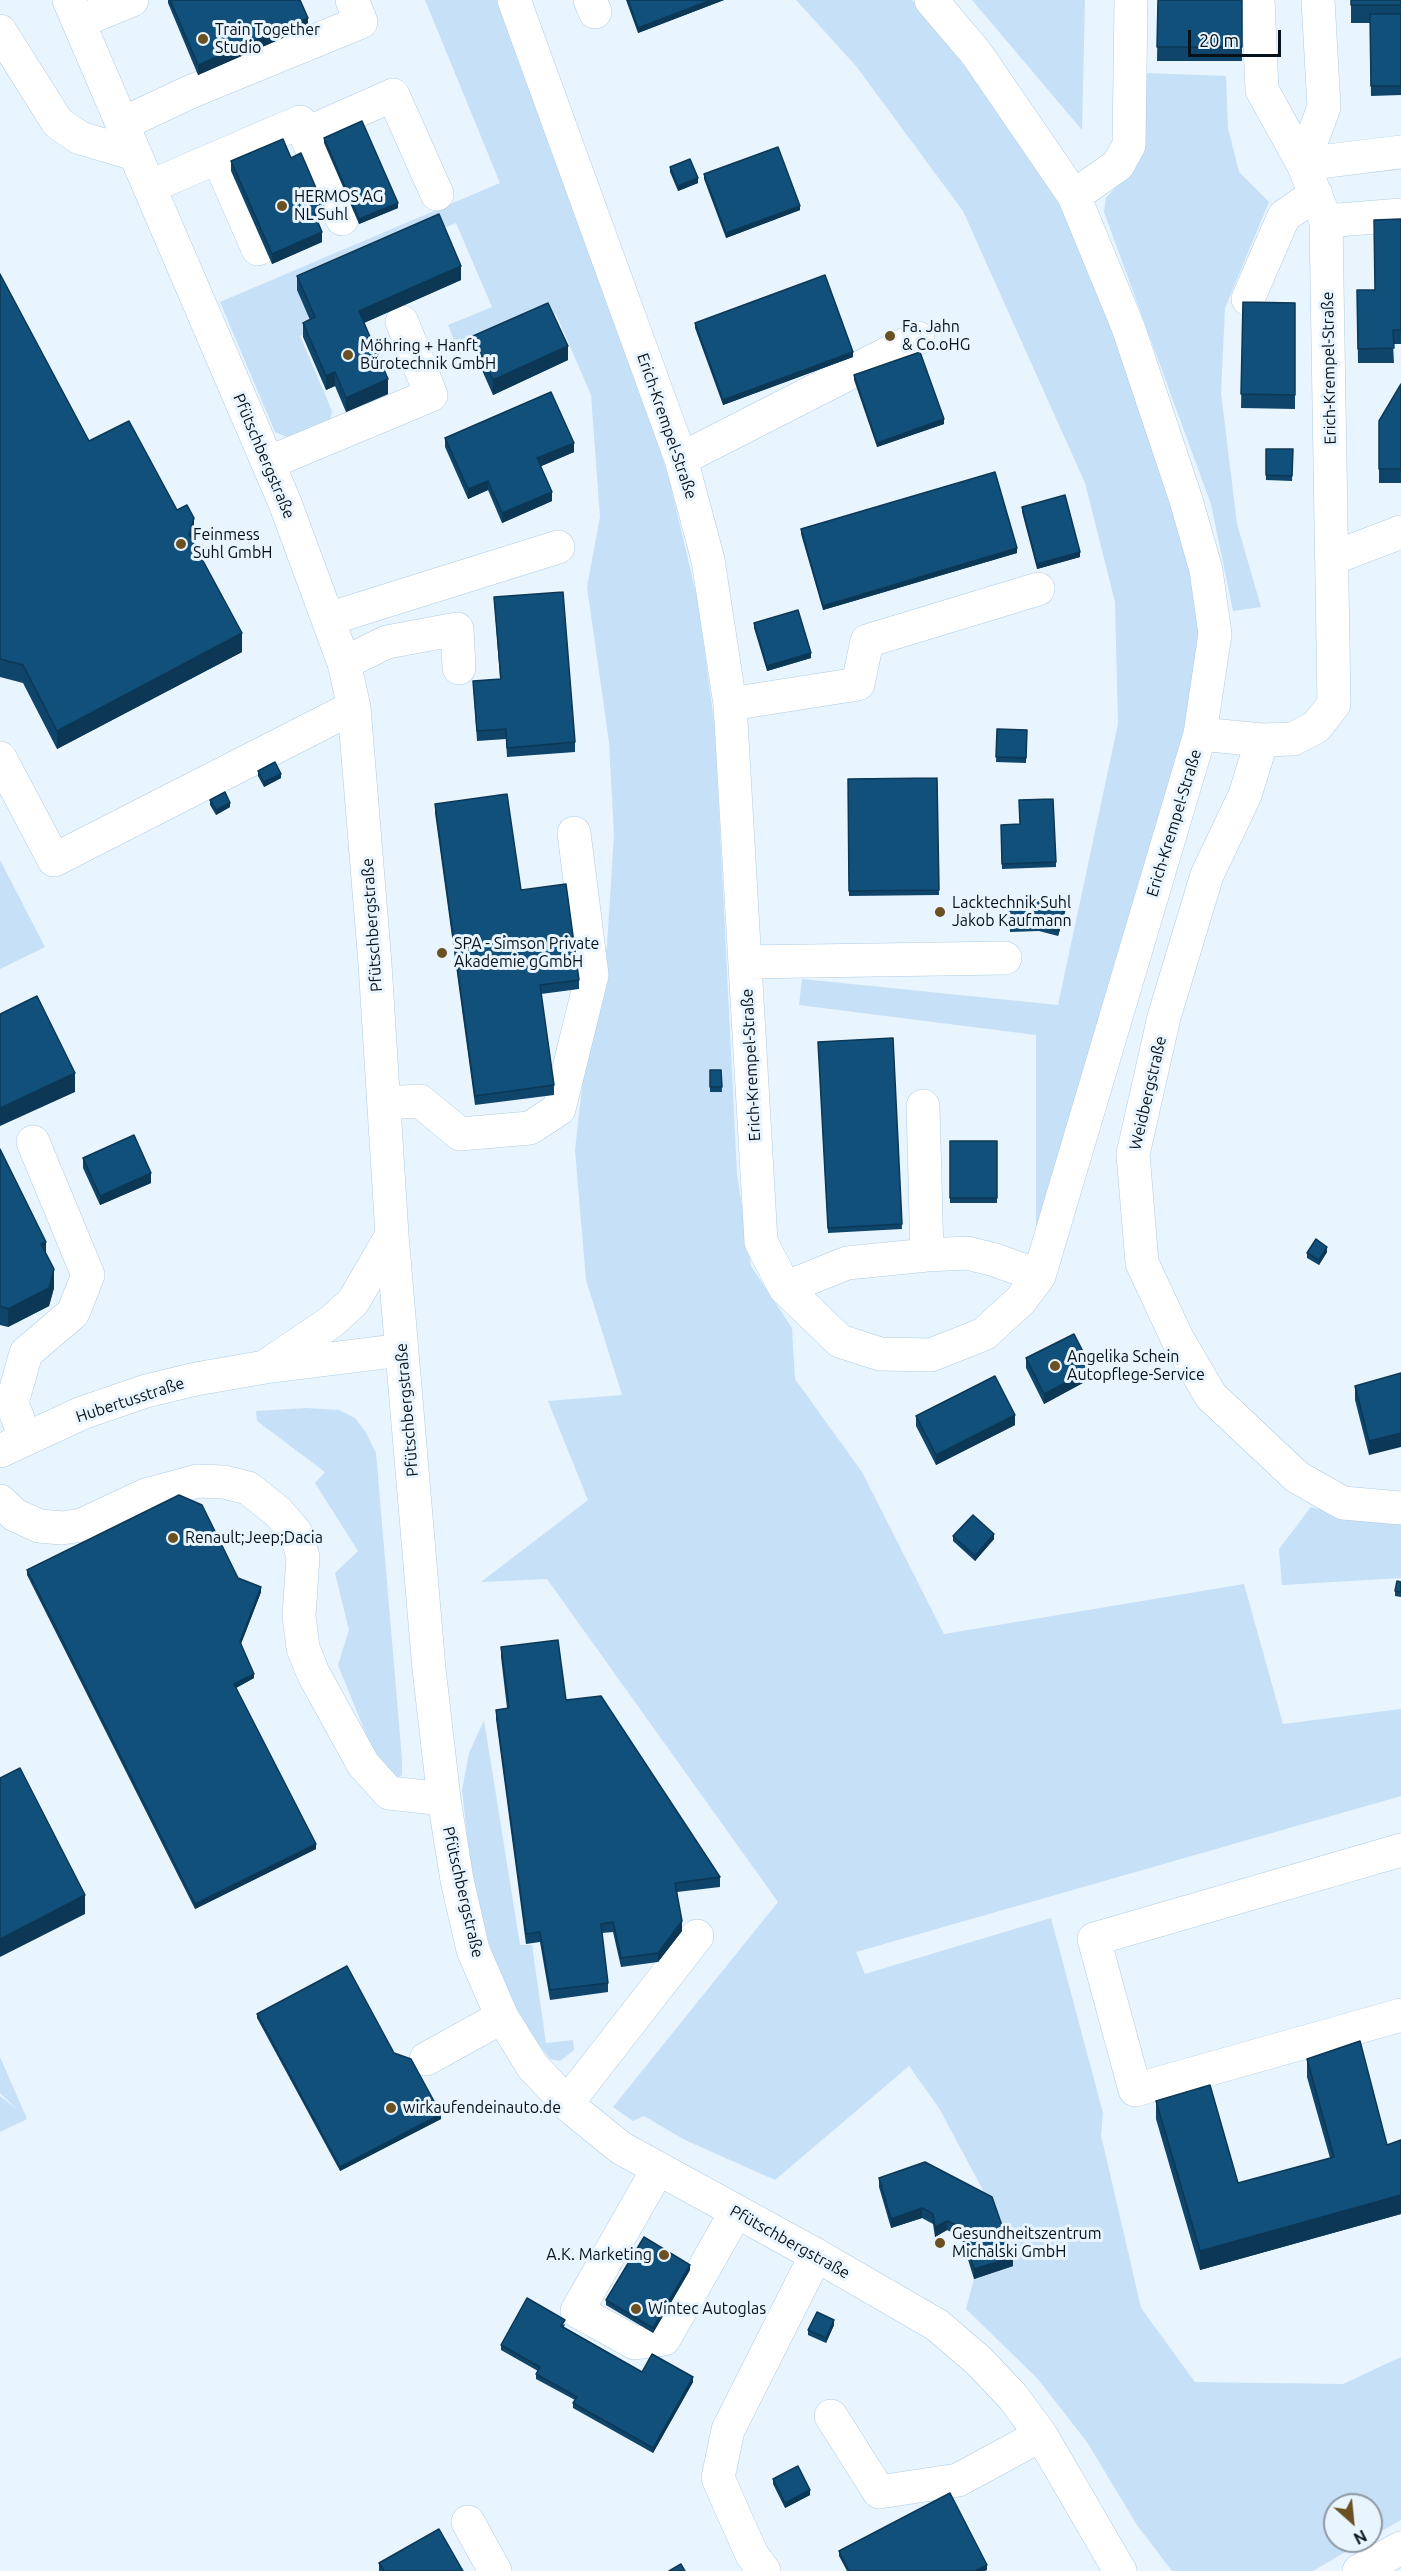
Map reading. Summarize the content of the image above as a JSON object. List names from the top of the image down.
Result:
{
  "streets": {
    "street": [
      "Erich-Krempel-Straße",
      "Pfütschbergstraße",
      "Weidbergstraße",
      "Hubertusstraße"
    ]
  },
  "crossings": [
    ["Erich-Krempel-Straße", "Weidbergstraße"],
    ["Pfütschbergstraße", "Hubertusstraße"]
  ],
  "places": [
    "Train Together Studio",
    "HERMOS AG NL Suhl",
    "Fa. Jahn & Co.oHG",
    "Möhring + Hanft Bürotechnik GmbH",
    "Feinmess Suhl GmbH",
    "Lacktechnik Suhl Jakob Kaufmann",
    "SPA - Simson Private Akademie gGmbH",
    "Angelika Schein Autopflege-Service",
    "Renault;Jeep;Dacia",
    "wirkaufendeinauto.de",
    "Gesundheitszentrum Michalski GmbH",
    "A.K. Marketing",
    "Wintec Autoglas"
  ],
  "scale_bar": "20 m",
  "north": "bottom right"
}
